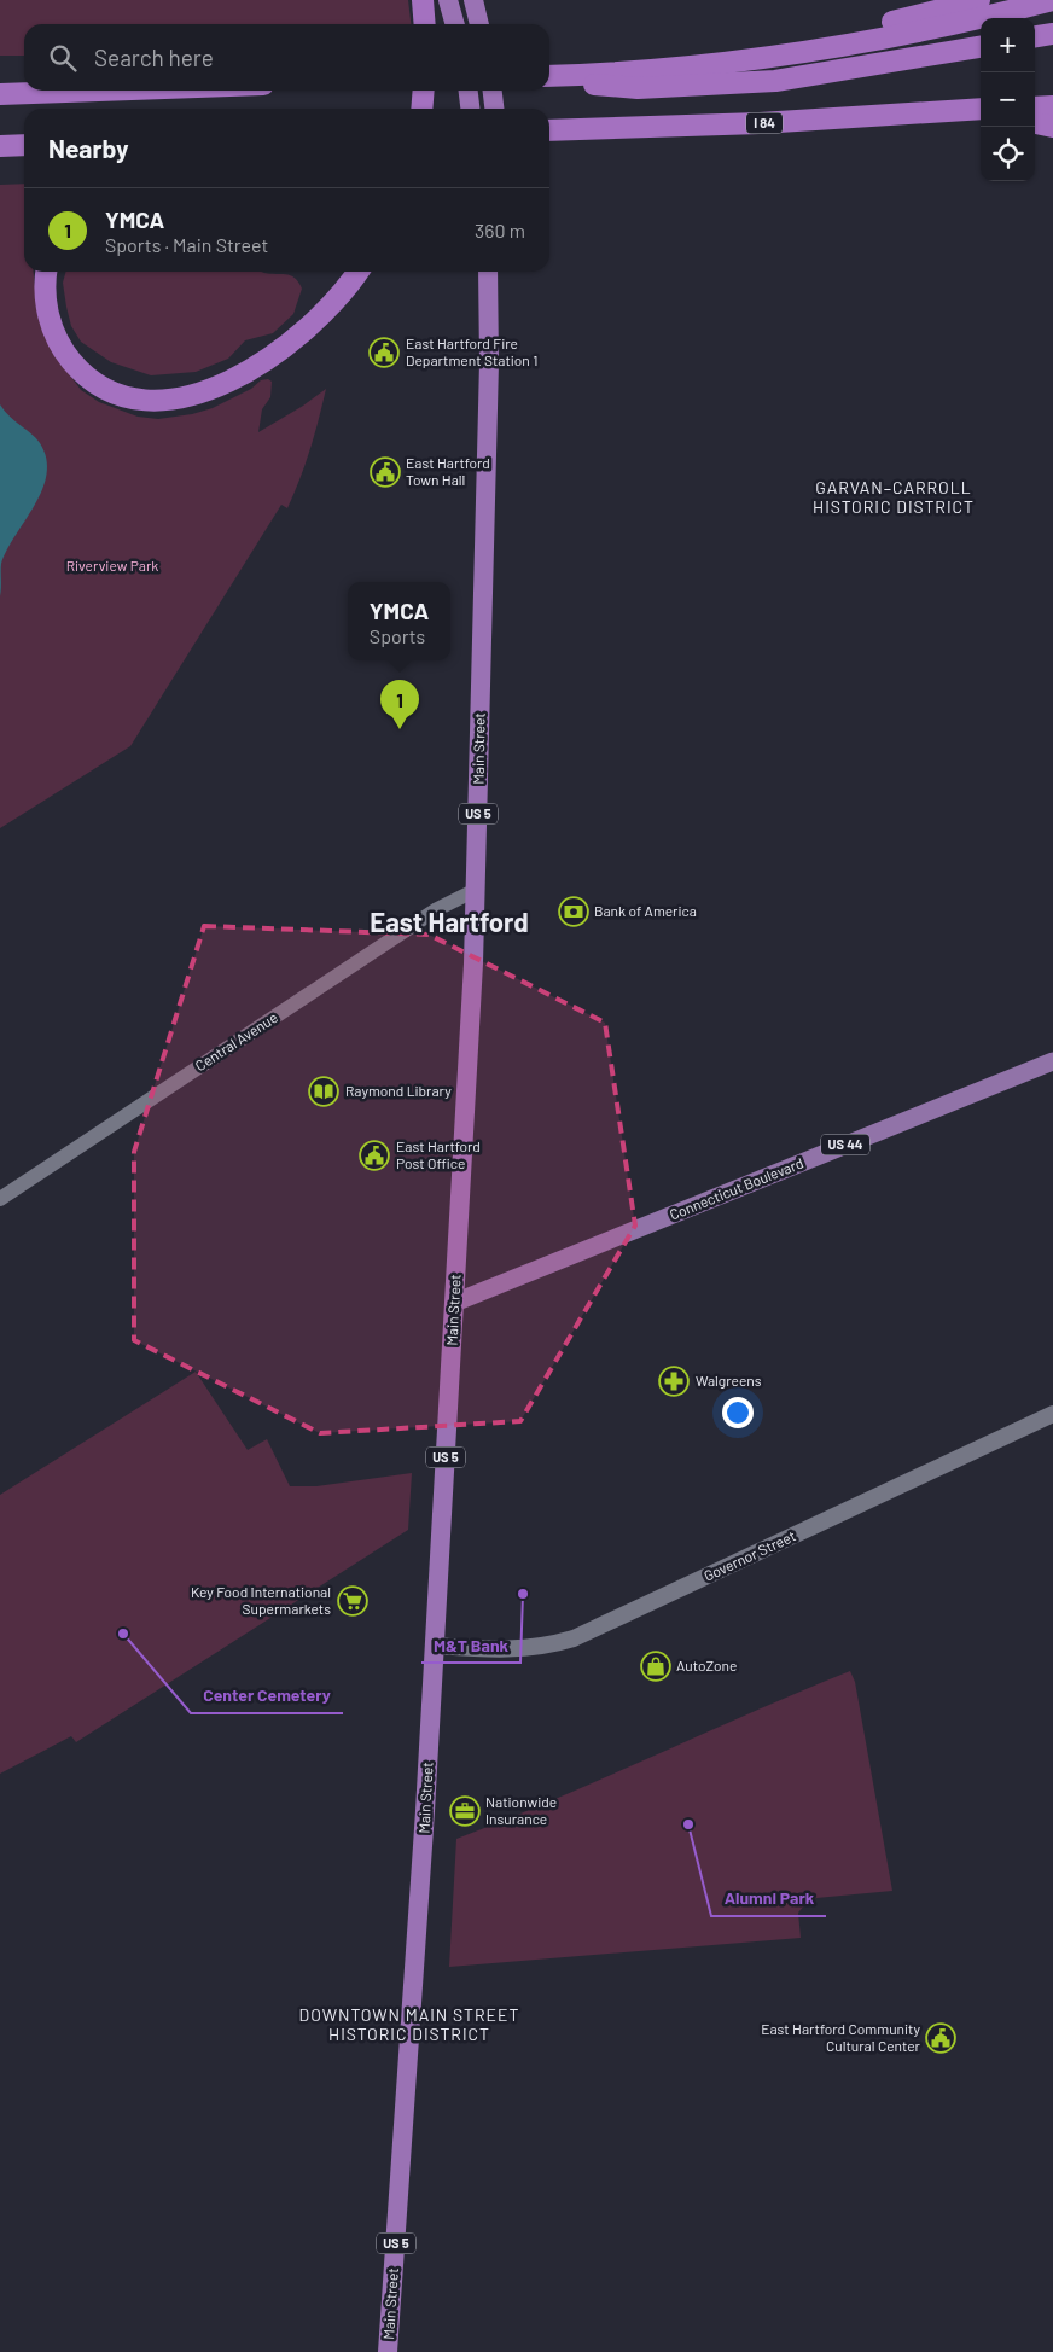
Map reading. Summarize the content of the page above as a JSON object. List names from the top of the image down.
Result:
{
  "streets": {
    "highway": ["I 84", "Main Street", "US 5"],
    "main road": ["US 44", "Connecticut Boulevard", "Governor Street"],
    "street": ["Central Avenue"]
  },
  "crossings": [
    ["Main Street", "Central Avenue"],
    ["Main Street", "Connecticut Boulevard"],
    ["Main Street", "Governor Street"]
  ],
  "districts": ["GARVAN–CARROLL HISTORIC DISTRICT", "East Hartford", "DOWNTOWN MAIN STREET HISTORIC DISTRICT"],
  "parks": ["Riverview Park"],
  "places": {
    "public building": [
      "East Hartford Fire Department Station 1",
      "East Hartford Town Hall",
      "East Hartford Post Office",
      "East Hartford Community Cultural Center"
    ],
    "bank": ["Bank of America"],
    "library": ["Raymond Library"],
    "pharmacy": ["Walgreens"],
    "other": ["M&T Bank", "Center Cemetery", "Alumni Park"],
    "supermarket": ["Key Food International Supermarkets"],
    "shop": ["AutoZone"],
    "office": ["Nationwide Insurance"]
  },
  "page": {
    "map_buttons": ["+", "−"],
    "search": "Search here",
    "heading": "Nearby",
    "list": [
      {
        "mark": "1",
        "name": "YMCA",
        "note": "Sports · Main Street",
        "value": "360 m"
      }
    ],
    "popup": ["YMCA", "Sports"],
    "pins": "1"
  }
}
